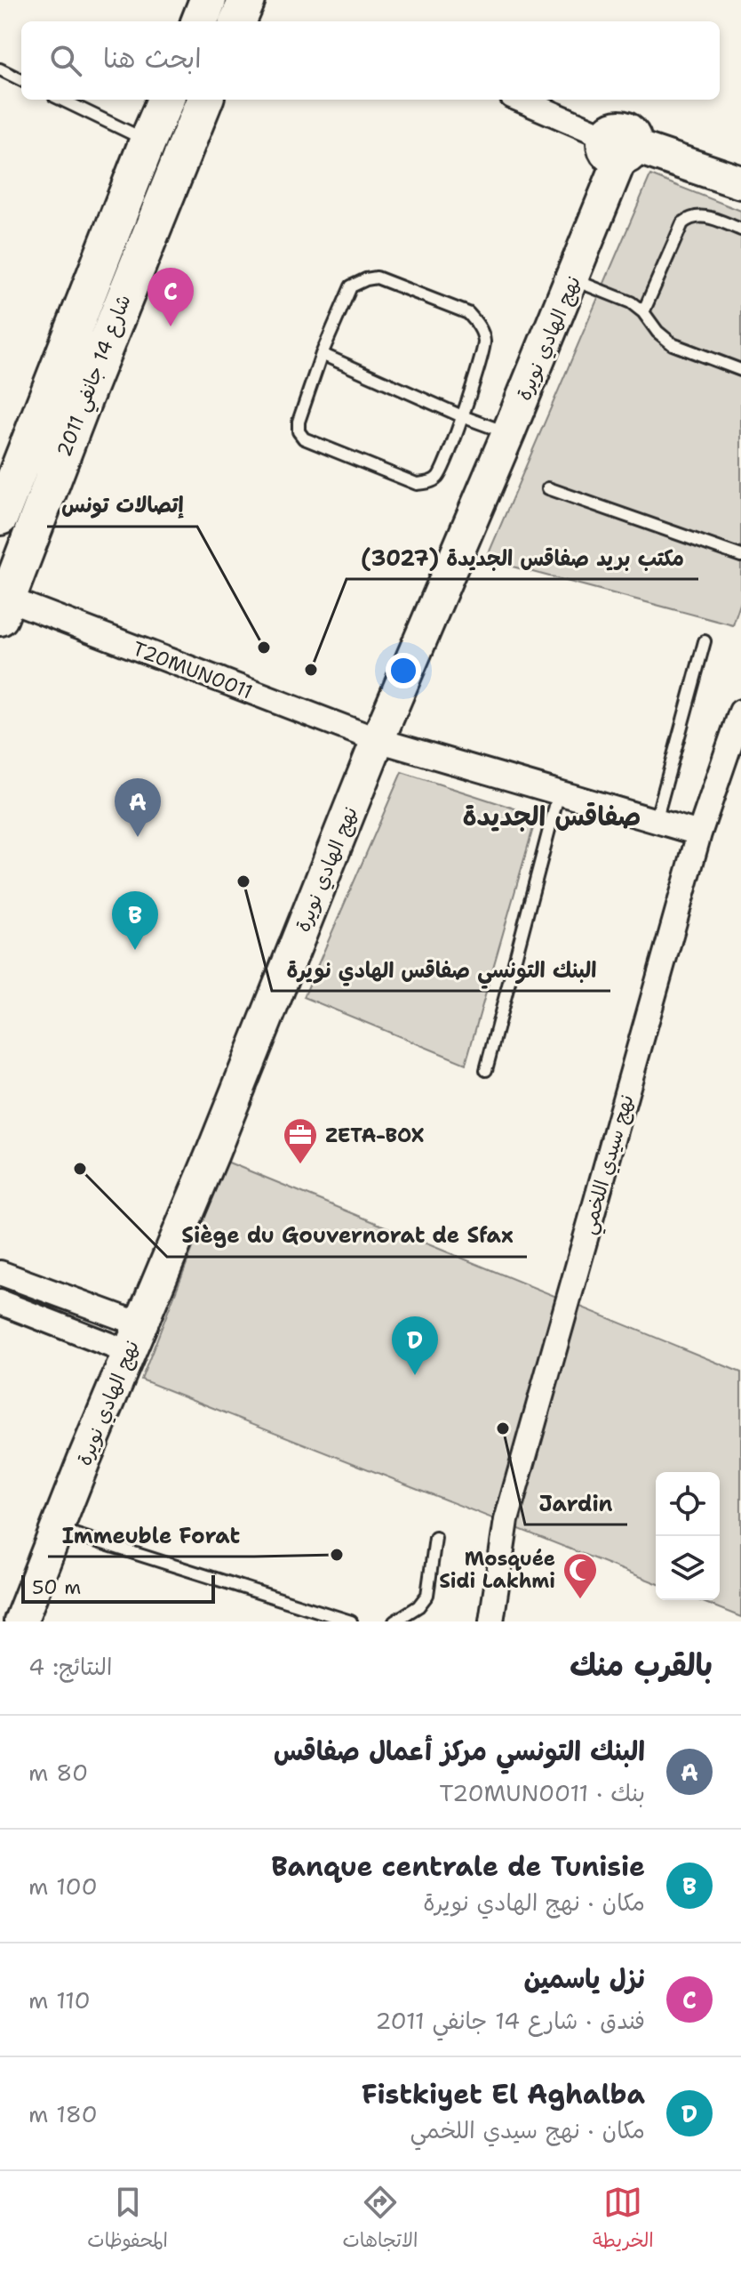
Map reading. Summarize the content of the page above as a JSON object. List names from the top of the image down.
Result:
{
  "streets": {
    "main road": ["شارع 14 جانفي 2011"],
    "street": ["نهج الهادي نويرة", "T20MUN0011", "نهج سيدي اللخمي"]
  },
  "crossings": [
    ["نهج الهادي نويرة", "T20MUN0011"],
    ["شارع 14 جانفي 2011", "T20MUN0011"],
    ["T20MUN0011", "نهج سيدي اللخمي"]
  ],
  "districts": ["صفاقس الجديدة"],
  "places": {
    "other": [
      "إتصالات تونس",
      "مكتب بريد صفاقس الجديدة (3027)",
      "البنك التونسي صفاقس الهادي نويرة",
      "Siège du Gouvernorat de Sfax",
      "Jardin",
      "Immeuble Forat"
    ],
    "office": ["ZETA-BOX"],
    "mosque": ["Mosquée Sidi Lakhmi"]
  },
  "scale_bar": "50 m",
  "page": {
    "search": "ابحث هنا",
    "pins": [
      "C",
      "A",
      "B",
      "D"
    ],
    "scale": "50 m",
    "heading": ["بالقرب منك", "النتائج: 4"],
    "list": [
      {
        "mark": "A",
        "name": "البنك التونسي مركز أعمال صفاقس",
        "note": "بنك · T20MUN0011",
        "value": "80 m"
      },
      {
        "mark": "B",
        "name": "Banque centrale de Tunisie",
        "note": "مكان · نهج الهادي نويرة",
        "value": "100 m"
      },
      {
        "mark": "C",
        "name": "نزل ياسمين",
        "note": "فندق · شارع 14 جانفي 2011",
        "value": "110 m"
      },
      {
        "mark": "D",
        "name": "Fistkiyet El Aghalba",
        "note": "مكان · نهج سيدي اللخمي",
        "value": "180 m"
      }
    ],
    "nav": ["الخريطة", "الاتجاهات", "المحفوظات"]
  }
}
